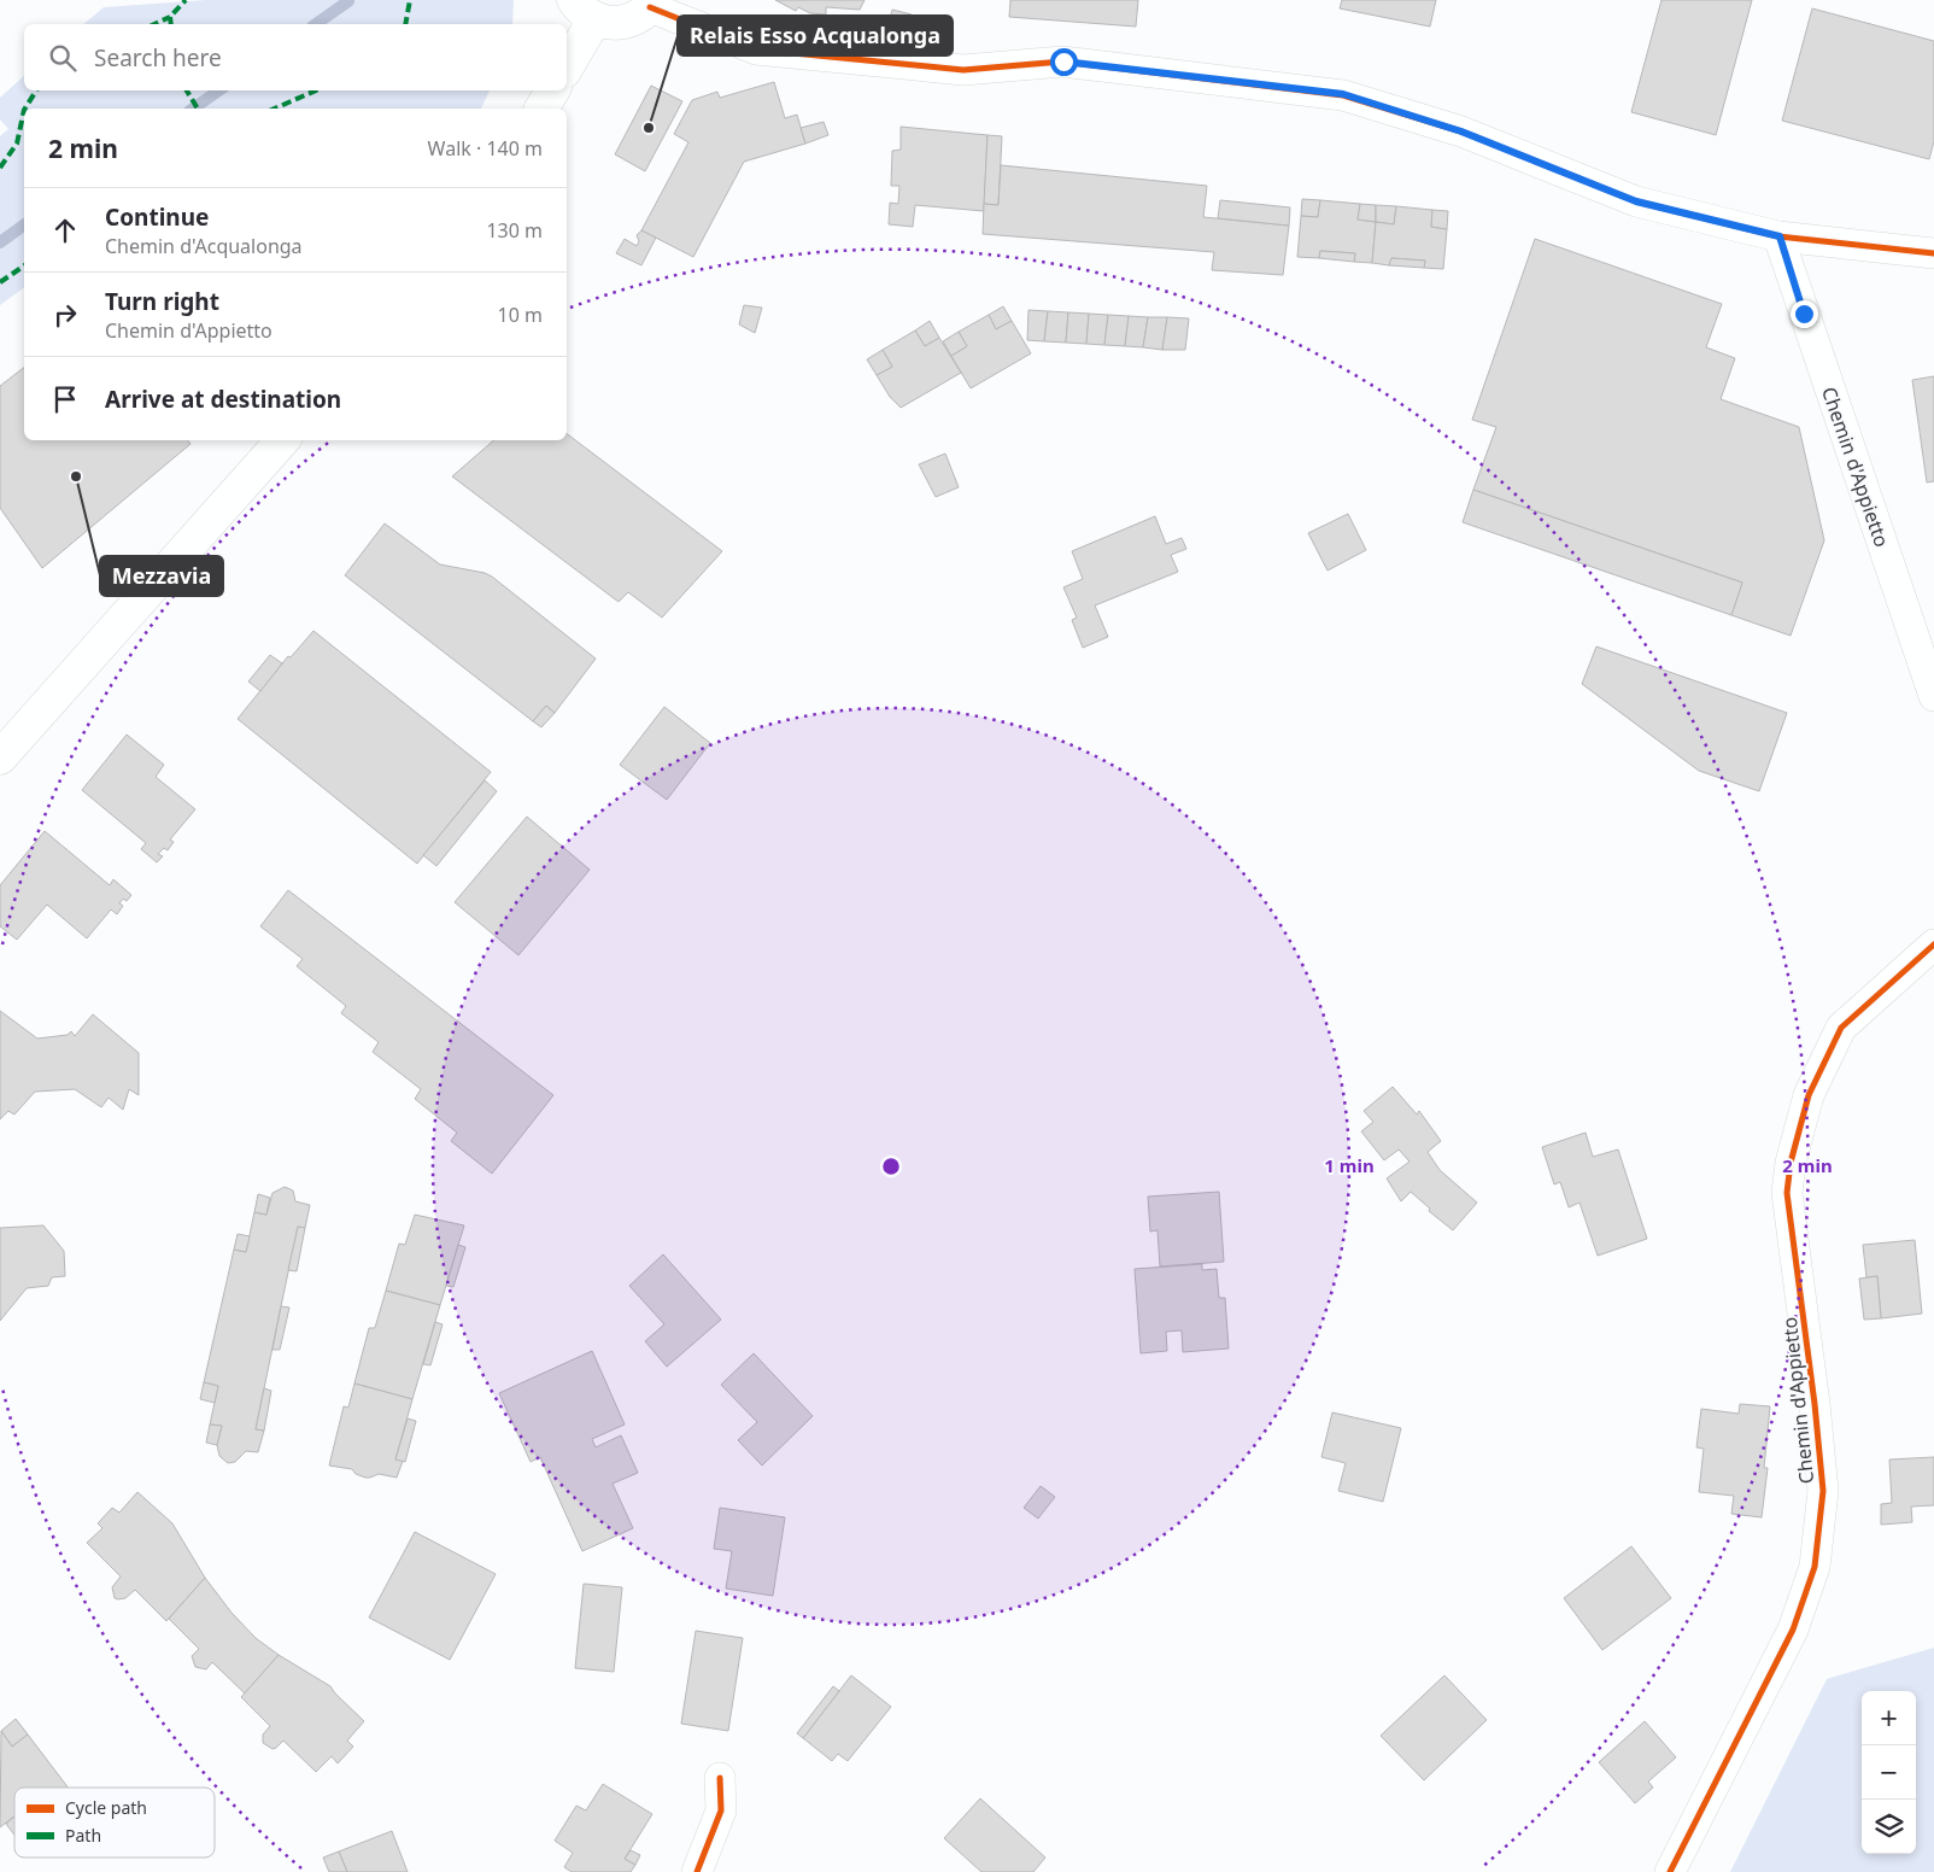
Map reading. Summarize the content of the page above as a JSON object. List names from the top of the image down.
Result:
{
  "streets": {
    "street": ["Chemin d'Appietto"]
  },
  "places": ["Relais Esso Acqualonga", "Mezzavia"],
  "legend": ["Cycle path", "Path"],
  "page": {
    "search": "Search here",
    "heading": ["2 min", "Walk · 140 m"],
    "list": [
      ["Continue", "Chemin d'Acqualonga", "130 m"],
      ["Turn right", "Chemin d'Appietto", "10 m"],
      "Arrive at destination"
    ],
    "map_buttons": ["+", "−"]
  },
  "rings": ["1 min", "2 min"]
}
